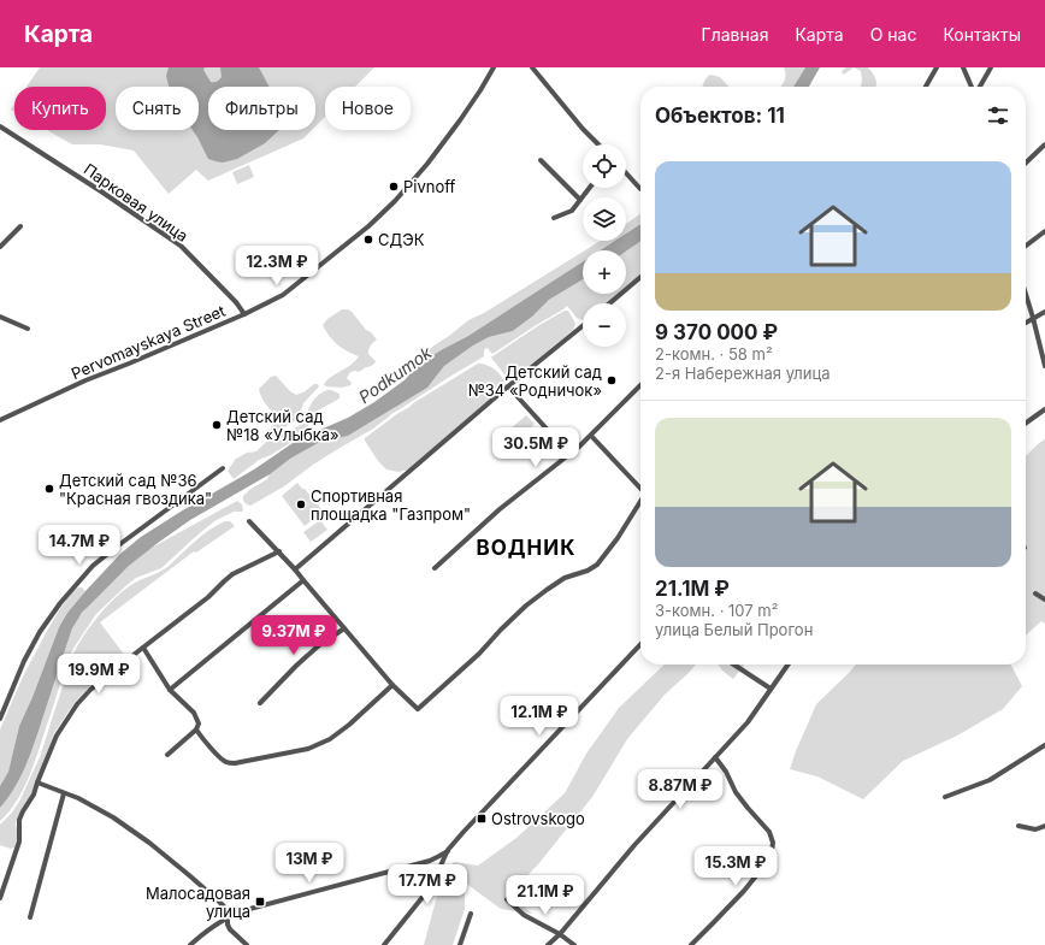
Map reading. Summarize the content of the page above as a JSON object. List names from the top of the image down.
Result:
{
  "streets": {
    "street": ["Парковая улица", "Pervomayskaya Street"]
  },
  "crossings": [
    ["Парковая улица", "Pervomayskaya Street"]
  ],
  "districts": ["ВОДНИК"],
  "water": ["Podkumok"],
  "places": {
    "other": [
      "Pivnoff",
      "СДЭК",
      "Детский сад №34 «Родничок»",
      "Детский сад №18 «Улыбка»",
      "Детский сад №36 \"Красная гвоздика\"",
      "Спортивная площадка \"Газпром\""
    ],
    "transit": ["Ostrovskogo", "Малосадовая улица"]
  },
  "page": {
    "header": "Карта",
    "nav": [
      "Главная",
      "Карта",
      "О нас",
      "Контакты"
    ],
    "chip": [
      "Купить",
      "Снять",
      "Фильтры",
      "Новое"
    ],
    "heading": "Объектов: 11",
    "map_buttons": ["+", "−"],
    "list": [
      {
        "name": "9 370 000 ₽",
        "note": "2-комн. · 58 m² · 2-я Набережная улица"
      },
      {
        "name": "21.1M ₽",
        "note": "3-комн. · 107 m² · улица Белый Прогон"
      }
    ],
    "price": [
      "12.3M ₽",
      "30.5M ₽",
      "14.7M ₽",
      "9.37M ₽",
      "19.9M ₽",
      "12.1M ₽",
      "8.87M ₽",
      "13M ₽",
      "15.3M ₽",
      "17.7M ₽",
      "21.1M ₽"
    ]
  }
}
